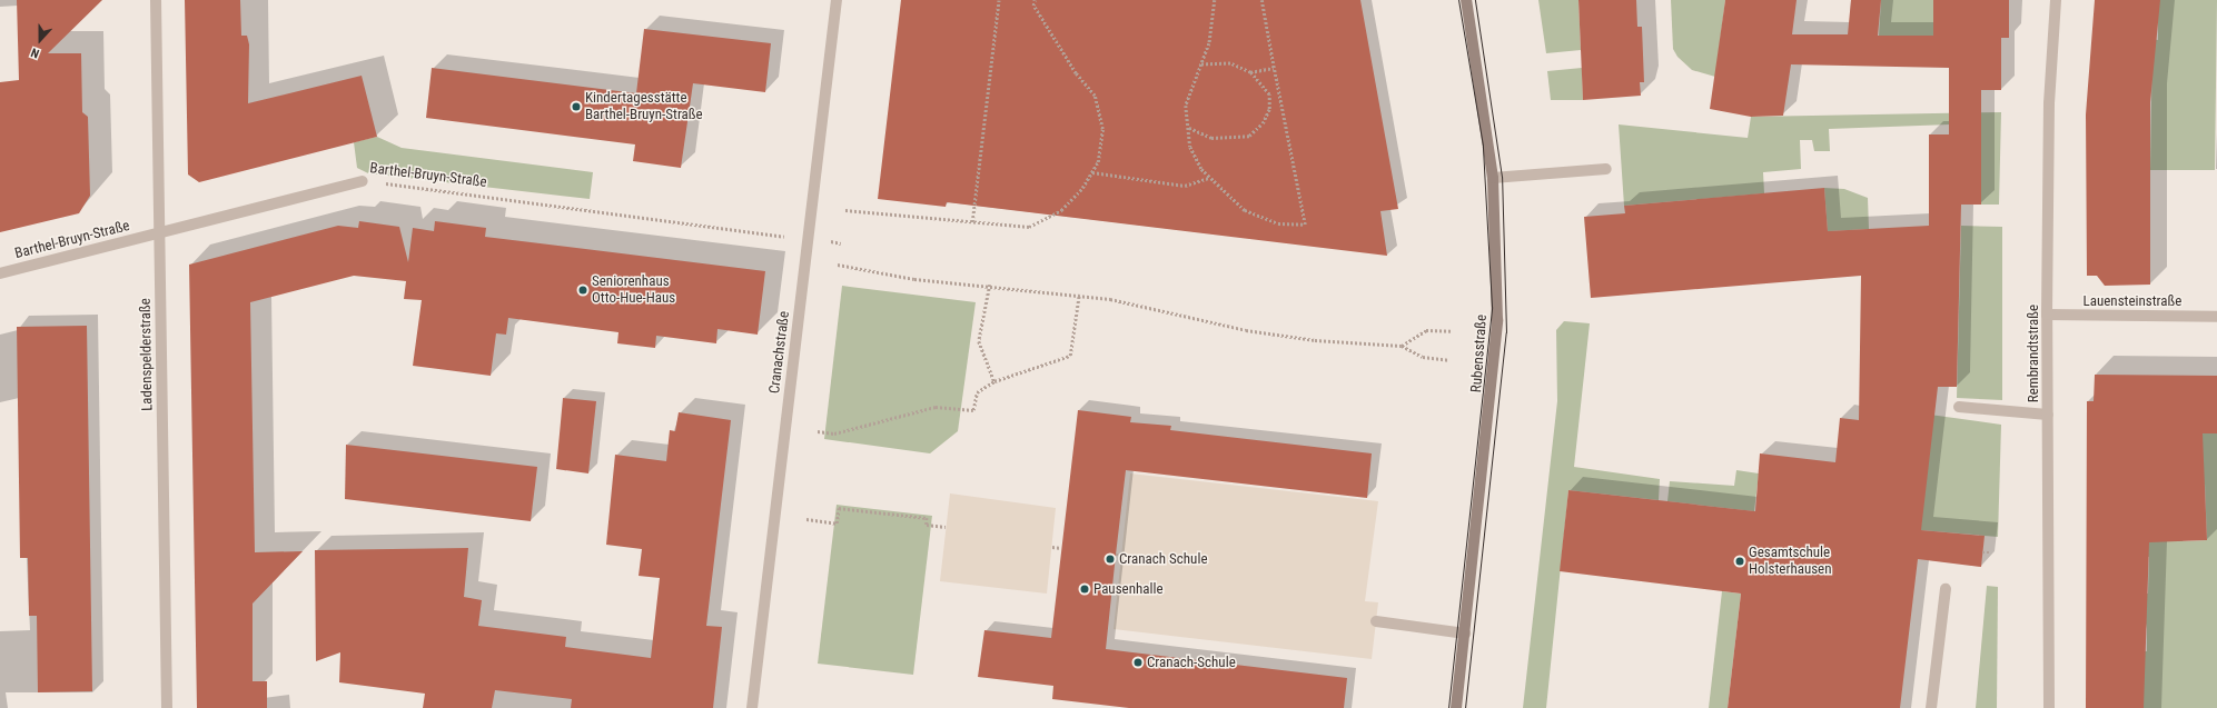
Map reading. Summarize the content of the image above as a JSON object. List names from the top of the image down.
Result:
{
  "streets": {
    "main road": ["Rubensstraße"],
    "street": [
      "Barthel-Bruyn-Straße",
      "Lauensteinstraße",
      "Cranachstraße",
      "Rembrandtstraße",
      "Ladenspelderstraße"
    ]
  },
  "crossings": [
    ["Barthel-Bruyn-Straße", "Cranachstraße"],
    ["Barthel-Bruyn-Straße", "Ladenspelderstraße"],
    ["Lauensteinstraße", "Rembrandtstraße"]
  ],
  "places": [
    "Kindertagesstätte Barthel-Bruyn-Straße",
    "Seniorenhaus Otto-Hue-Haus",
    "Cranach Schule",
    "Gesamtschule Holsterhausen",
    "Pausenhalle",
    "Cranach-Schule"
  ],
  "north": "bottom"
}
